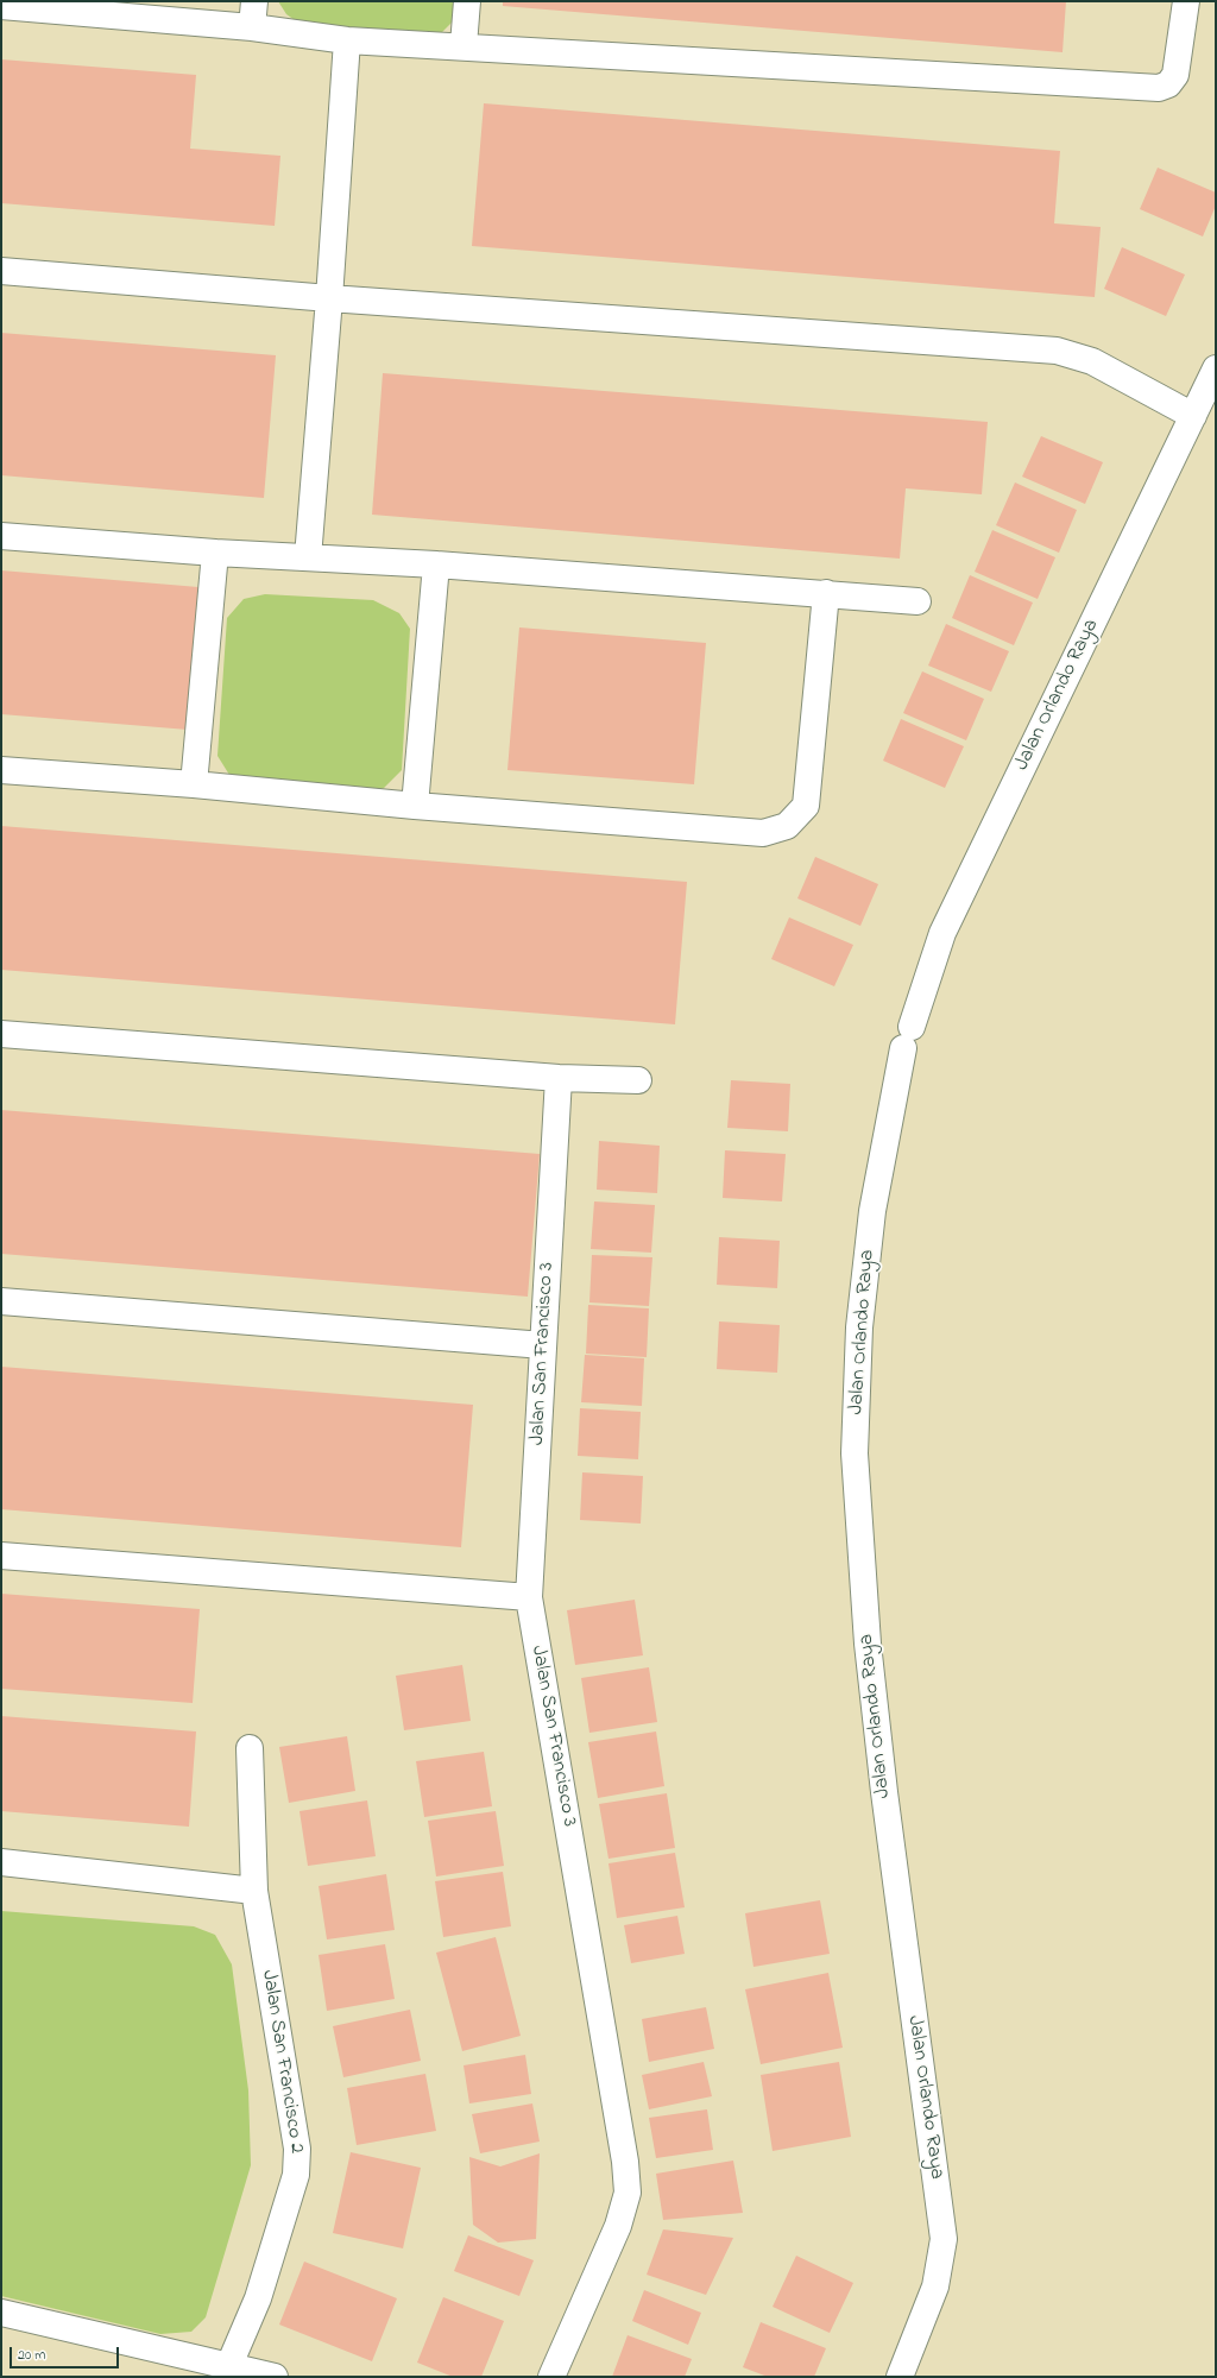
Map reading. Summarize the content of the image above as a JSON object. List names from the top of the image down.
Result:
{
  "streets": {
    "street": ["Jalan Orlando Raya", "Jalan San Francisco 3", "Jalan San Francisco 2"]
  },
  "scale_bar": "20 m"
}
